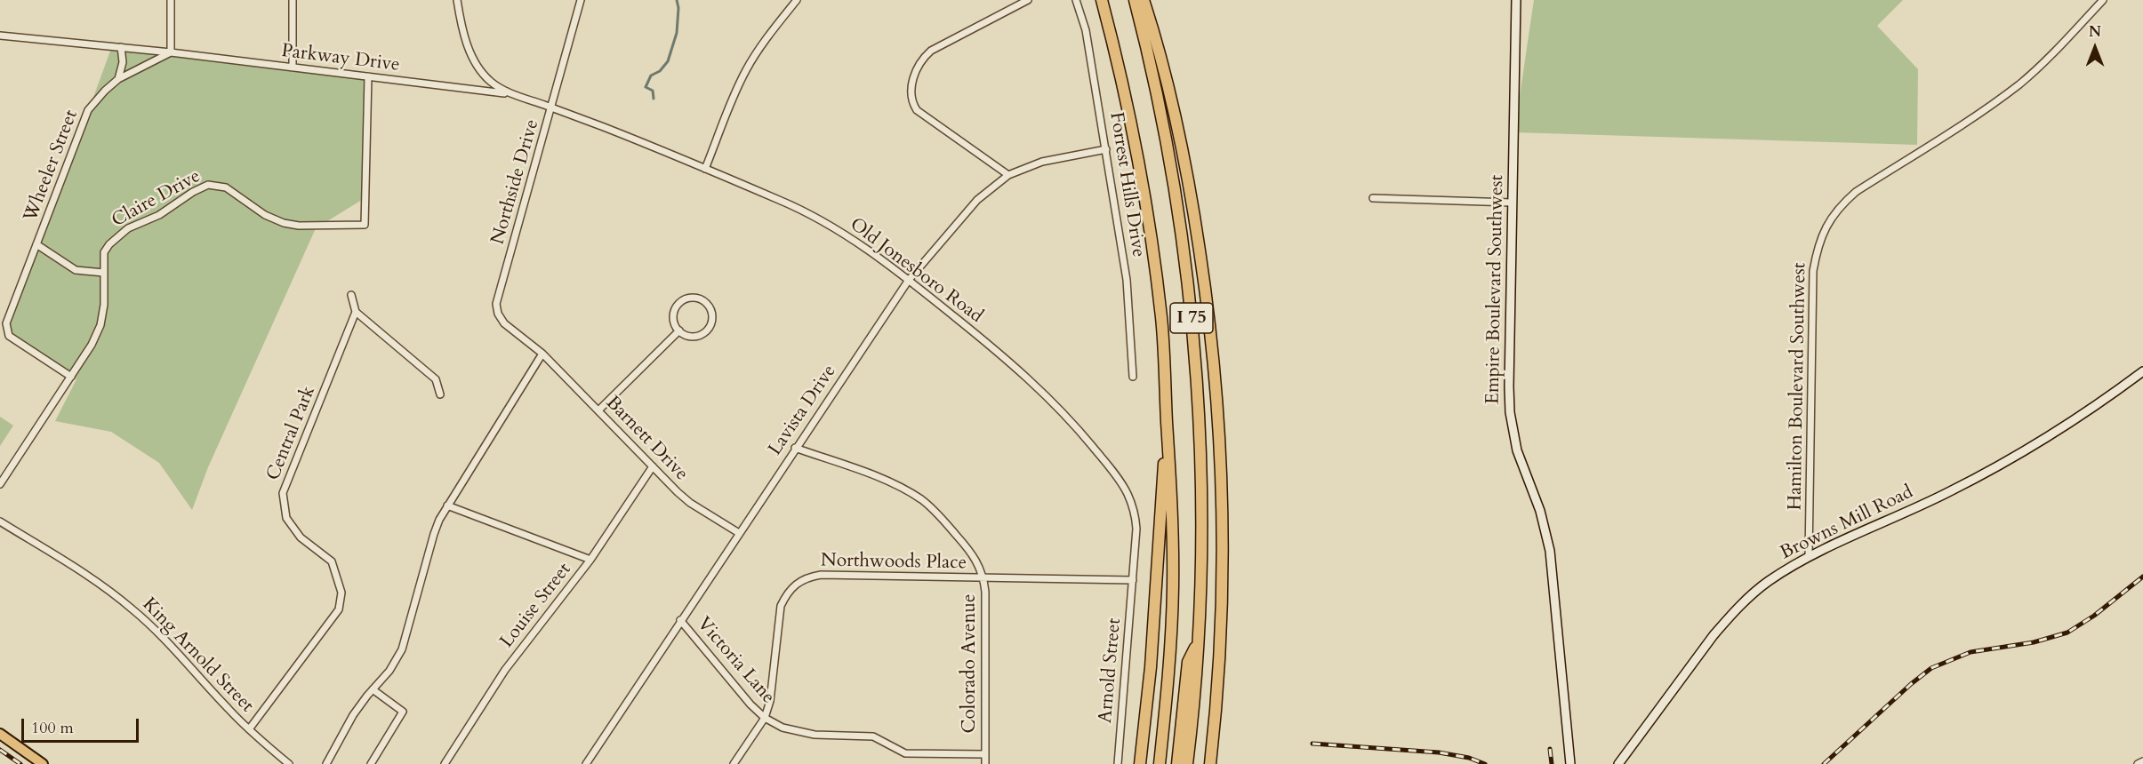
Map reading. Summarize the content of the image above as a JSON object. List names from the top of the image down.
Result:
{
  "streets": {
    "highway": ["I 75"],
    "street": [
      "Parkway Drive",
      "Wheeler Street",
      "Northside Drive",
      "Forrest Hills Drive",
      "Claire Drive",
      "Old Jonesboro Road",
      "Empire Boulevard Southwest",
      "Hamilton Boulevard Southwest",
      "Lavista Drive",
      "Central Park",
      "Barnett Drive",
      "Browns Mill Road",
      "Northwoods Place",
      "Louise Street",
      "King Arnold Street",
      "Victoria Lane",
      "Colorado Avenue",
      "Arnold Street"
    ]
  },
  "crossings": [
    ["Parkway Drive", "Wheeler Street"],
    ["Parkway Drive", "Claire Drive"],
    ["Parkway Drive", "Old Jonesboro Road"],
    ["Wheeler Street", "Claire Drive"],
    ["Northside Drive", "Old Jonesboro Road"],
    ["Northside Drive", "Barnett Drive"],
    ["Forrest Hills Drive", "Lavista Drive"],
    ["Old Jonesboro Road", "Lavista Drive"],
    ["Old Jonesboro Road", "Northwoods Place"],
    ["Old Jonesboro Road", "Arnold Street"],
    ["Hamilton Boulevard Southwest", "Browns Mill Road"],
    ["Lavista Drive", "Barnett Drive"],
    ["Lavista Drive", "Victoria Lane"],
    ["Lavista Drive", "Colorado Avenue"],
    ["Central Park", "King Arnold Street"],
    ["Barnett Drive", "Louise Street"],
    ["Northwoods Place", "Victoria Lane"],
    ["Northwoods Place", "Colorado Avenue"],
    ["Northwoods Place", "Arnold Street"],
    ["Victoria Lane", "Colorado Avenue"]
  ],
  "scale_bar": "100 m",
  "north": "top"
}
